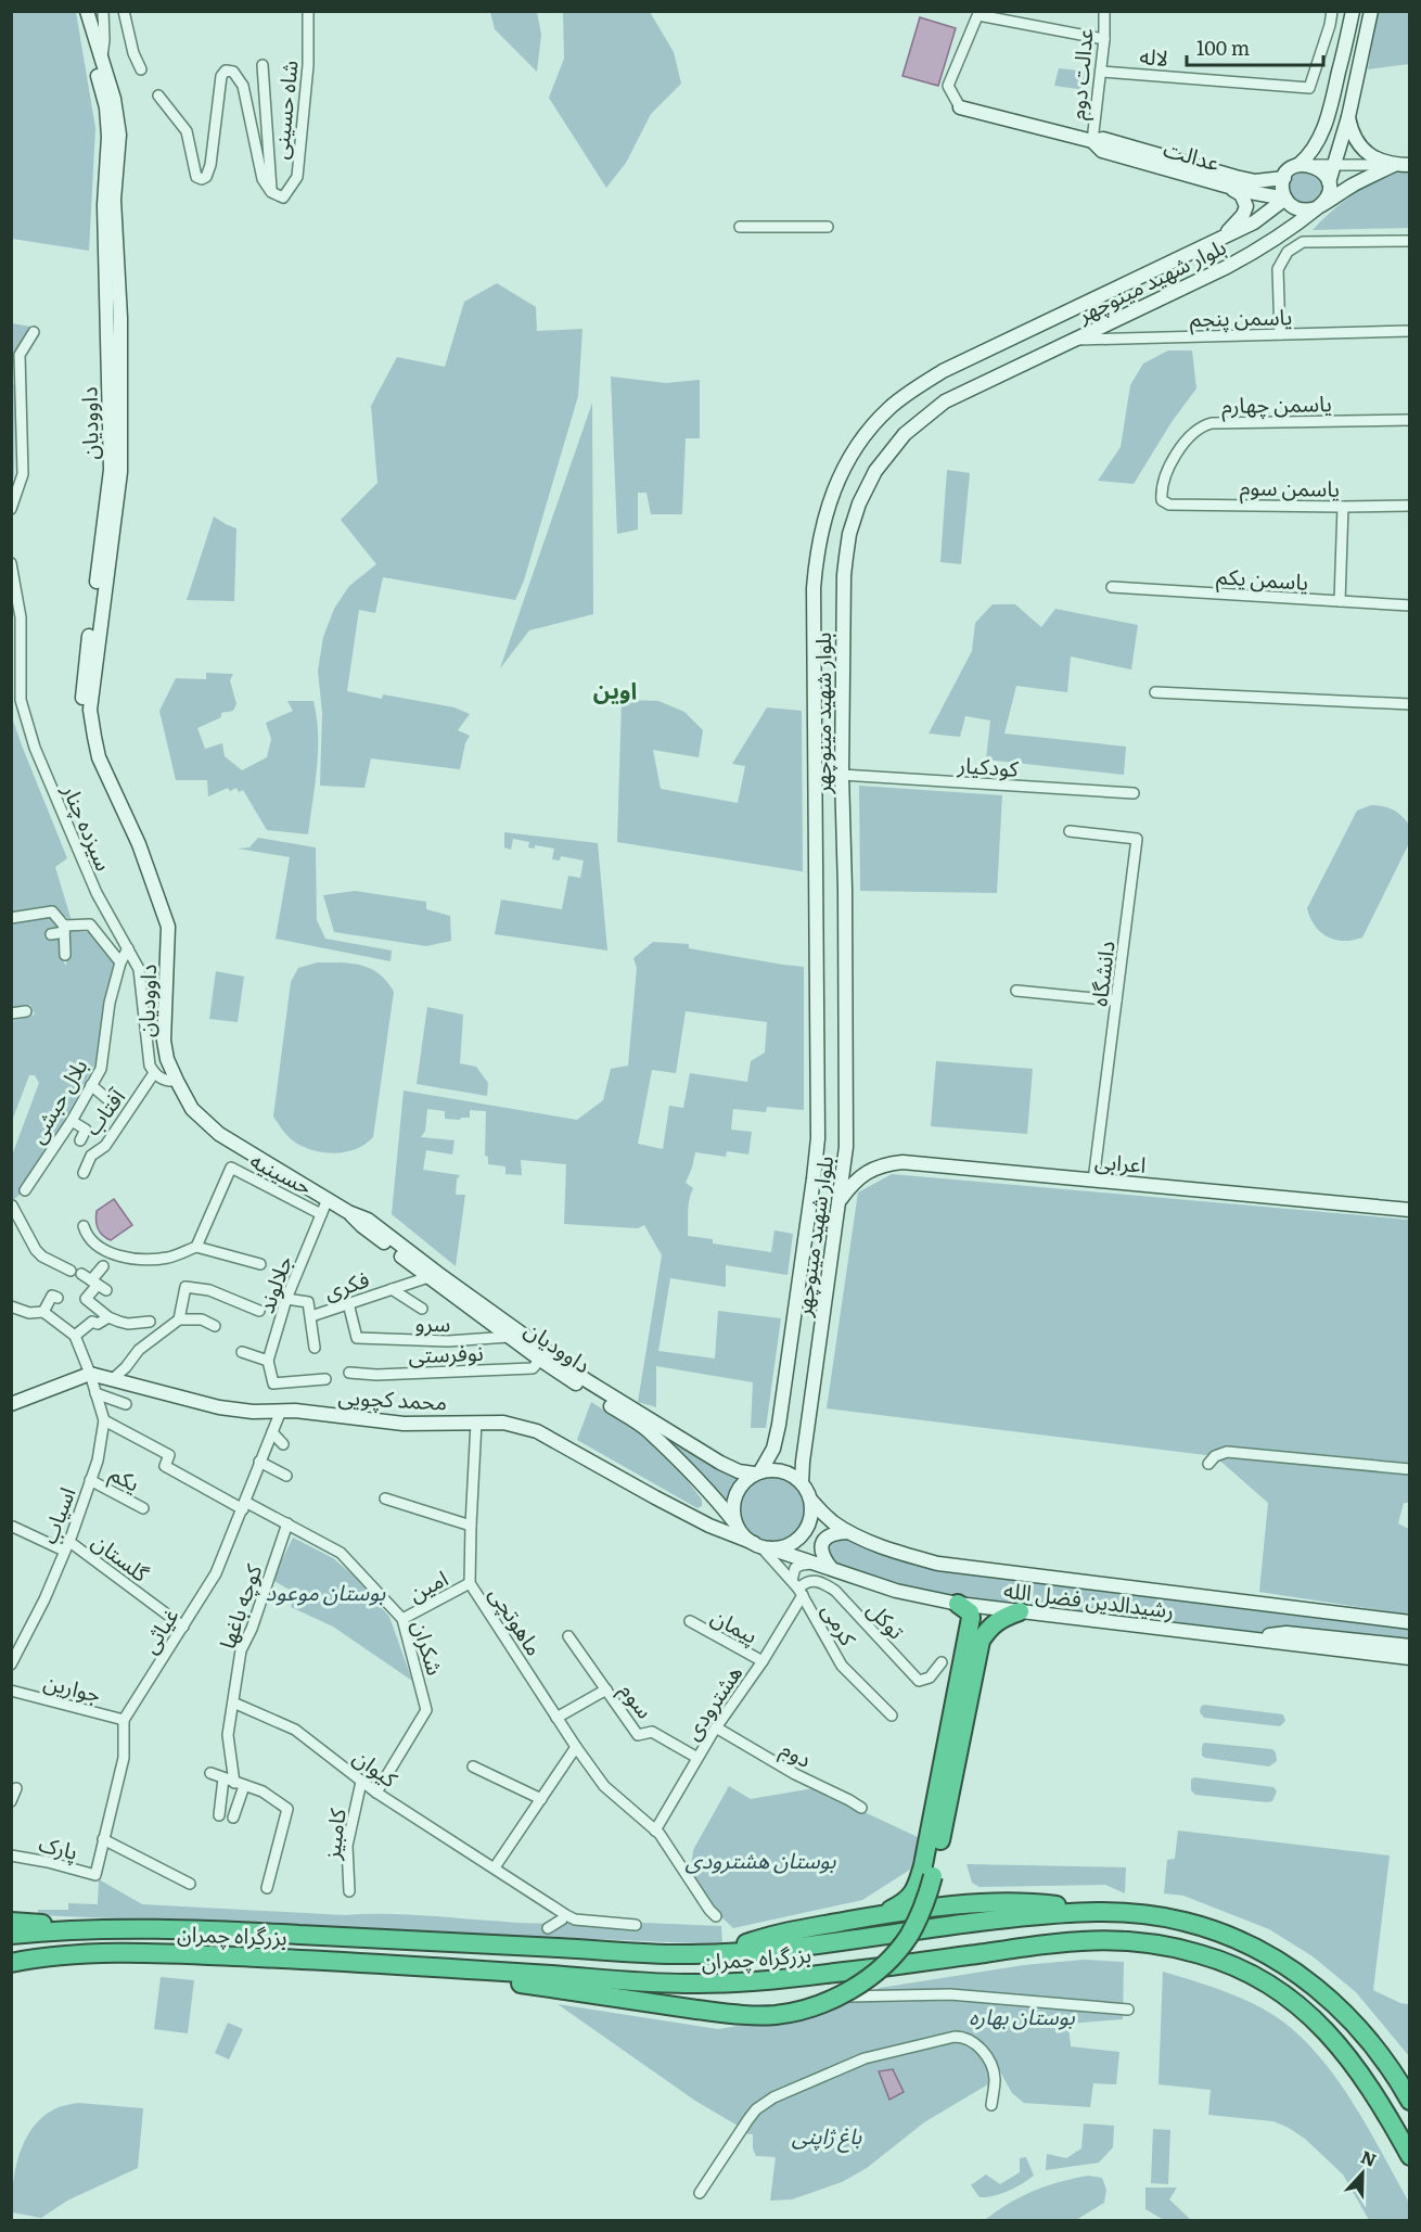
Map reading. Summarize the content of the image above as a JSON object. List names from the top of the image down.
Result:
{
  "streets": {
    "highway": ["بزرگراه چمران"],
    "main road": [
      "عدالت",
      "بلوار شهید مینوچهر",
      "داوودیان",
      "اعرابی",
      "محمد کچویی",
      "رشیدالدین فضل الله"
    ],
    "street": [
      "لاله",
      "عدالت دوم",
      "شاه حسینی",
      "یاسمن پنجم",
      "یاسمن چهارم",
      "یاسمن سوم",
      "یاسمن یکم",
      "کودکیار",
      "سیزده چنار",
      "دانشگاه",
      "بلال حبشی",
      "آفتاب",
      "حسینیه",
      "جلالوند",
      "فکری",
      "سرو",
      "نوفرستی",
      "یکم",
      "اسیاب",
      "گلستان",
      "امین",
      "کوچه باغها",
      "توکل",
      "ماهوتچی",
      "کرمی",
      "پیمان",
      "غیاثی",
      "شکران",
      "جوارین",
      "سوم",
      "هشترودی",
      "دوم",
      "کیوان",
      "کامبیز",
      "پارک"
    ]
  },
  "crossings": [
    ["لاله", "عدالت دوم"],
    ["عدالت دوم", "عدالت"],
    ["عدالت", "بلوار شهید مینوچهر"],
    ["بلوار شهید مینوچهر", "یاسمن پنجم"],
    ["بلوار شهید مینوچهر", "داوودیان"],
    ["بلوار شهید مینوچهر", "کودکیار"],
    ["بلوار شهید مینوچهر", "اعرابی"],
    ["بلوار شهید مینوچهر", "محمد کچویی"],
    ["بلوار شهید مینوچهر", "رشیدالدین فضل الله"],
    ["بلوار شهید مینوچهر", "کرمی"],
    ["یاسمن چهارم", "یاسمن سوم"],
    ["داوودیان", "جلالوند"],
    ["داوودیان", "فکری"],
    ["داوودیان", "سرو"],
    ["داوودیان", "نوفرستی"],
    ["داوودیان", "محمد کچویی"],
    ["داوودیان", "رشیدالدین فضل الله"],
    ["داوودیان", "کرمی"],
    ["سیزده چنار", "بلال حبشی"],
    ["سیزده چنار", "آفتاب"],
    ["دانشگاه", "اعرابی"],
    ["حسینیه", "جلالوند"],
    ["جلالوند", "فکری"],
    ["فکری", "سرو"],
    ["محمد کچویی", "اسیاب"],
    ["محمد کچویی", "رشیدالدین فضل الله"],
    ["محمد کچویی", "ماهوتچی"],
    ["محمد کچویی", "کرمی"],
    ["محمد کچویی", "غیاثی"],
    ["یکم", "اسیاب"],
    ["اسیاب", "گلستان"],
    ["اسیاب", "شکران"],
    ["گلستان", "غیاثی"],
    ["امین", "ماهوتچی"],
    ["امین", "شکران"],
    ["رشیدالدین فضل الله", "کرمی"],
    ["کوچه باغها", "شکران"],
    ["کوچه باغها", "کیوان"],
    ["توکل", "کرمی"],
    ["توکل", "هشترودی"],
    ["ماهوتچی", "هشترودی"],
    ["کرمی", "هشترودی"],
    ["پیمان", "هشترودی"],
    ["غیاثی", "شکران"],
    ["غیاثی", "جوارین"],
    ["شکران", "کیوان"],
    ["سوم", "هشترودی"],
    ["هشترودی", "دوم"],
    ["کیوان", "کامبیز"]
  ],
  "districts": ["اوین"],
  "parks": [
    "بوستان موعود",
    "بوستان هشترودی",
    "بوستان بهاره",
    "باغ ژاپنی"
  ],
  "scale_bar": "100 m",
  "north": "top"
}
